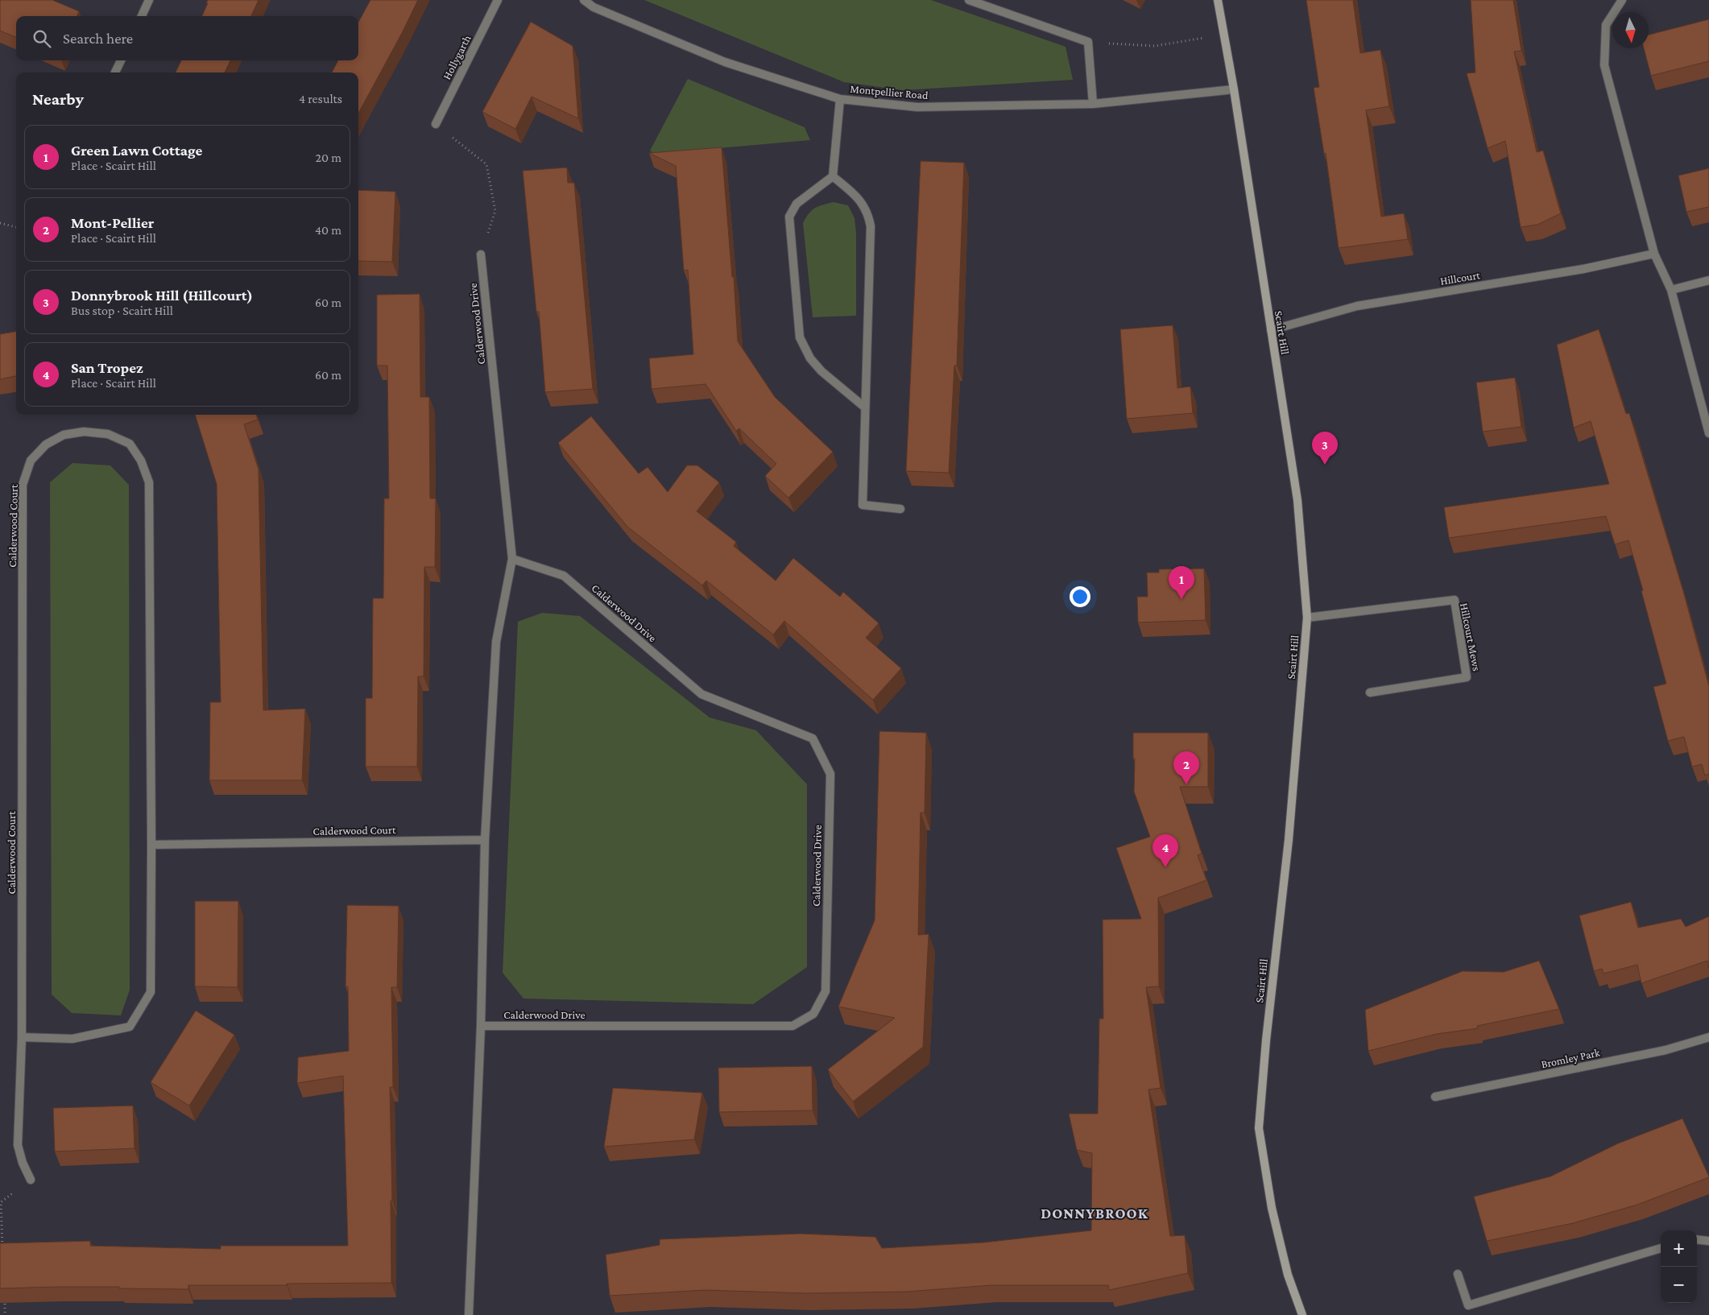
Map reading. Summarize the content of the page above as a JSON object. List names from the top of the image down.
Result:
{
  "streets": {
    "street": [
      "Hollygarth",
      "Montpellier Road",
      "Hillcourt",
      "Calderwood Drive",
      "Scairt Hill",
      "Calderwood Court",
      "Hillcourt Mews",
      "Bromley Park"
    ]
  },
  "crossings": [
    ["Montpellier Road", "Scairt Hill"],
    ["Hillcourt", "Scairt Hill"],
    ["Calderwood Drive", "Calderwood Court"],
    ["Scairt Hill", "Hillcourt Mews"]
  ],
  "districts": ["DONNYBROOK"],
  "north": "bottom",
  "page": {
    "search": "Search here",
    "heading": ["Nearby", "4 results"],
    "list": [
      {
        "mark": "1",
        "name": "Green Lawn Cottage",
        "note": "Place · Scairt Hill",
        "value": "20 m"
      },
      {
        "mark": "2",
        "name": "Mont-Pellier",
        "note": "Place · Scairt Hill",
        "value": "40 m"
      },
      {
        "mark": "3",
        "name": "Donnybrook Hill (Hillcourt)",
        "note": "Bus stop · Scairt Hill",
        "value": "60 m"
      },
      {
        "mark": "4",
        "name": "San Tropez",
        "note": "Place · Scairt Hill",
        "value": "60 m"
      }
    ],
    "pins": [
      "3",
      "1",
      "2",
      "4"
    ],
    "map_buttons": ["+", "−"]
  }
}
